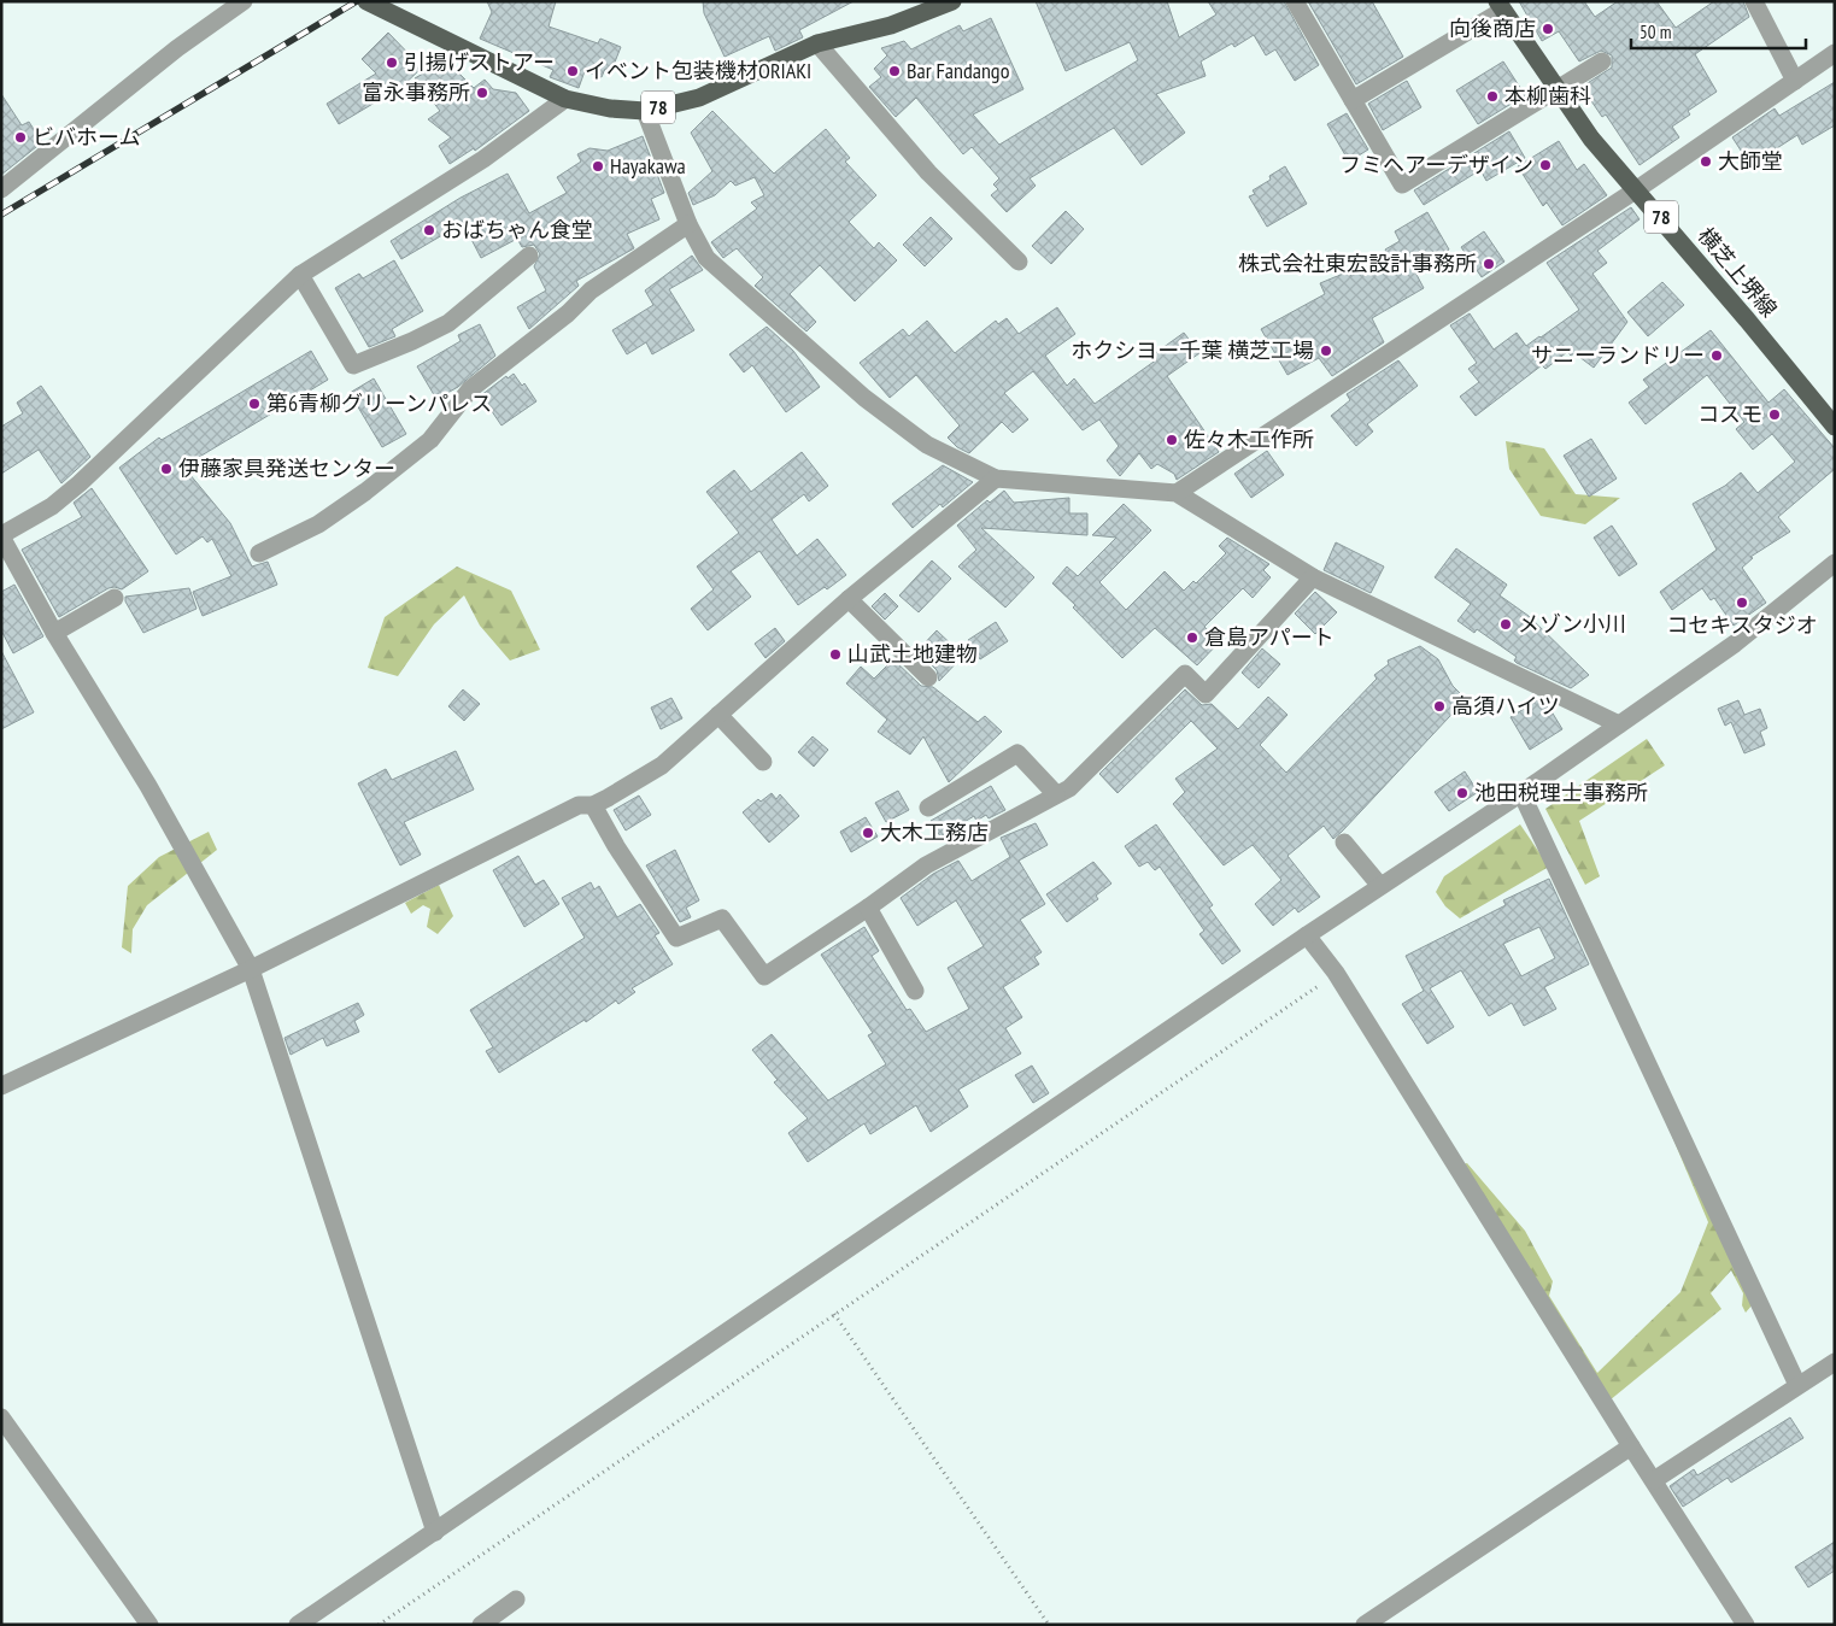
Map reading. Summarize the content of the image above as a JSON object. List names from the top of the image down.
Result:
{
  "streets": {
    "main road": ["78", "横芝上堺線"]
  },
  "places": [
    "向後商店",
    "引揚げストアー",
    "イベント包装機材ORIAKI",
    "Bar Fandango",
    "富永事務所",
    "本柳歯科",
    "ビバホーム",
    "大師堂",
    "フミヘアーデザイン",
    "Hayakawa",
    "おばちゃん食堂",
    "株式会社東宏設計事務所",
    "ホクシヨー千葉 横芝工場",
    "サニーランドリー",
    "第6青柳グリーンパレス",
    "コスモ",
    "佐々木工作所",
    "伊藤家具発送センター",
    "コセキスタジオ",
    "メゾン小川",
    "倉島アパート",
    "山武土地建物",
    "高須ハイツ",
    "池田税理士事務所",
    "大木工務店"
  ],
  "scale_bar": "50 m"
}
